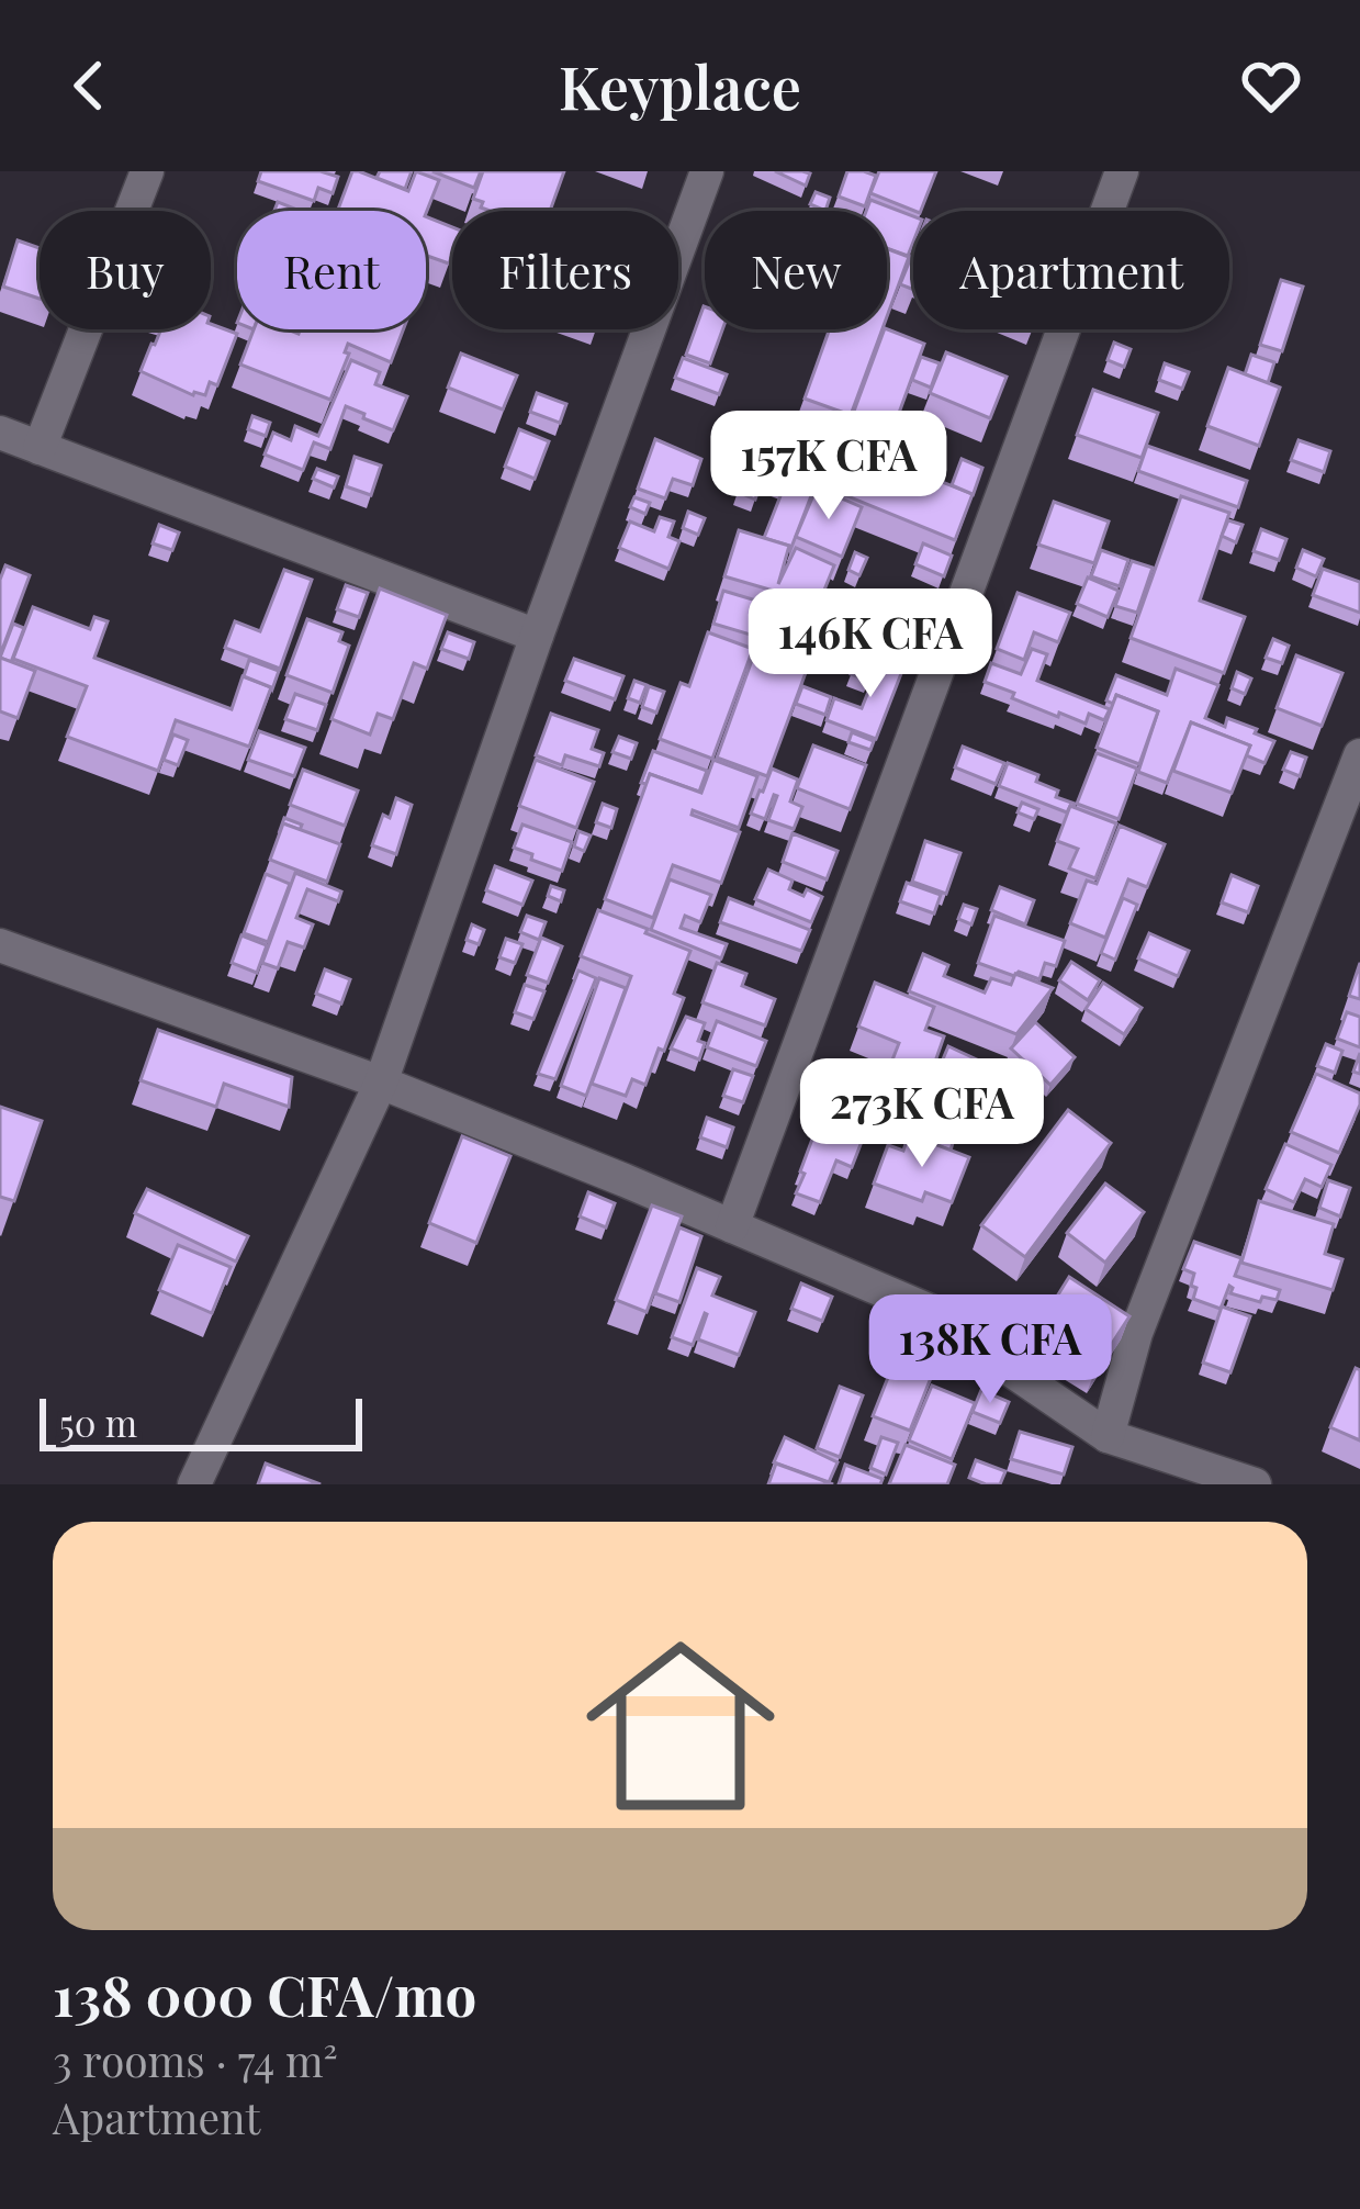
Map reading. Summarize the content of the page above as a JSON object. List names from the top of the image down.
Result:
{
  "scale_bar": "50 m",
  "page": {
    "header": "Keyplace",
    "chip": [
      "Buy",
      "Rent",
      "Filters",
      "New",
      "Apartment"
    ],
    "price": [
      "157K CFA",
      "146K CFA",
      "273K CFA",
      "138K CFA"
    ],
    "scale": "50 m",
    "list": [
      {
        "name": "138 000 CFA/mo",
        "note": "3 rooms · 74 m² · Apartment"
      }
    ]
  }
}
